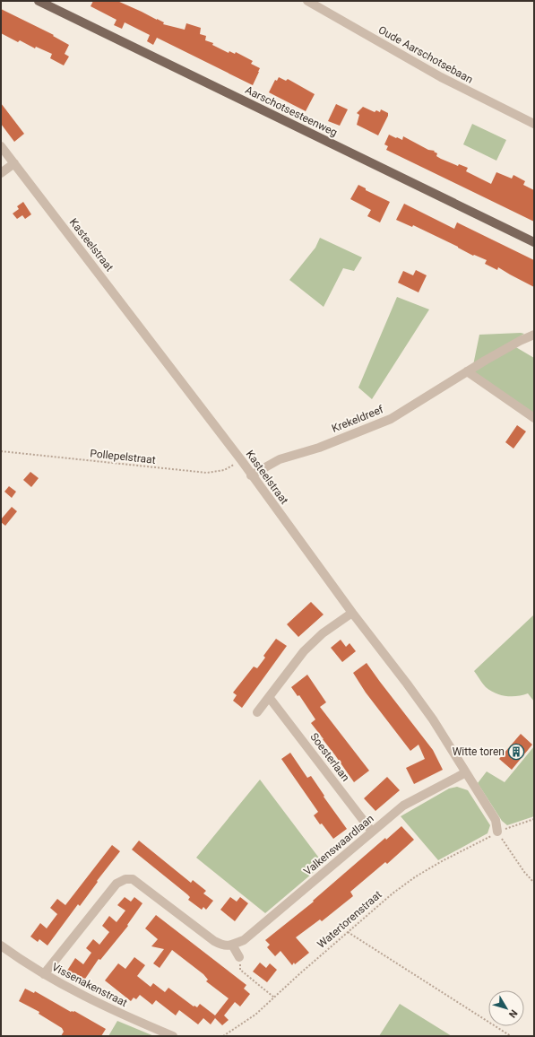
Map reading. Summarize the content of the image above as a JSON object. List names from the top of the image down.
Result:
{
  "streets": {
    "main road": ["Aarschotsesteenweg"],
    "street": [
      "Oude Aarschotsebaan",
      "Kasteelstraat",
      "Krekeldreef",
      "Soesterlaan",
      "Valkenswaardlaan",
      "Vissenakenstraat"
    ],
    "path": ["Pollepelstraat", "Watertorenstraat"]
  },
  "crossings": [
    ["Kasteelstraat", "Krekeldreef"],
    ["Kasteelstraat", "Pollepelstraat"],
    ["Kasteelstraat", "Valkenswaardlaan"],
    ["Kasteelstraat", "Watertorenstraat"],
    ["Soesterlaan", "Valkenswaardlaan"]
  ],
  "places": {
    "building": ["Witte toren"]
  },
  "north": "bottom right"
}
